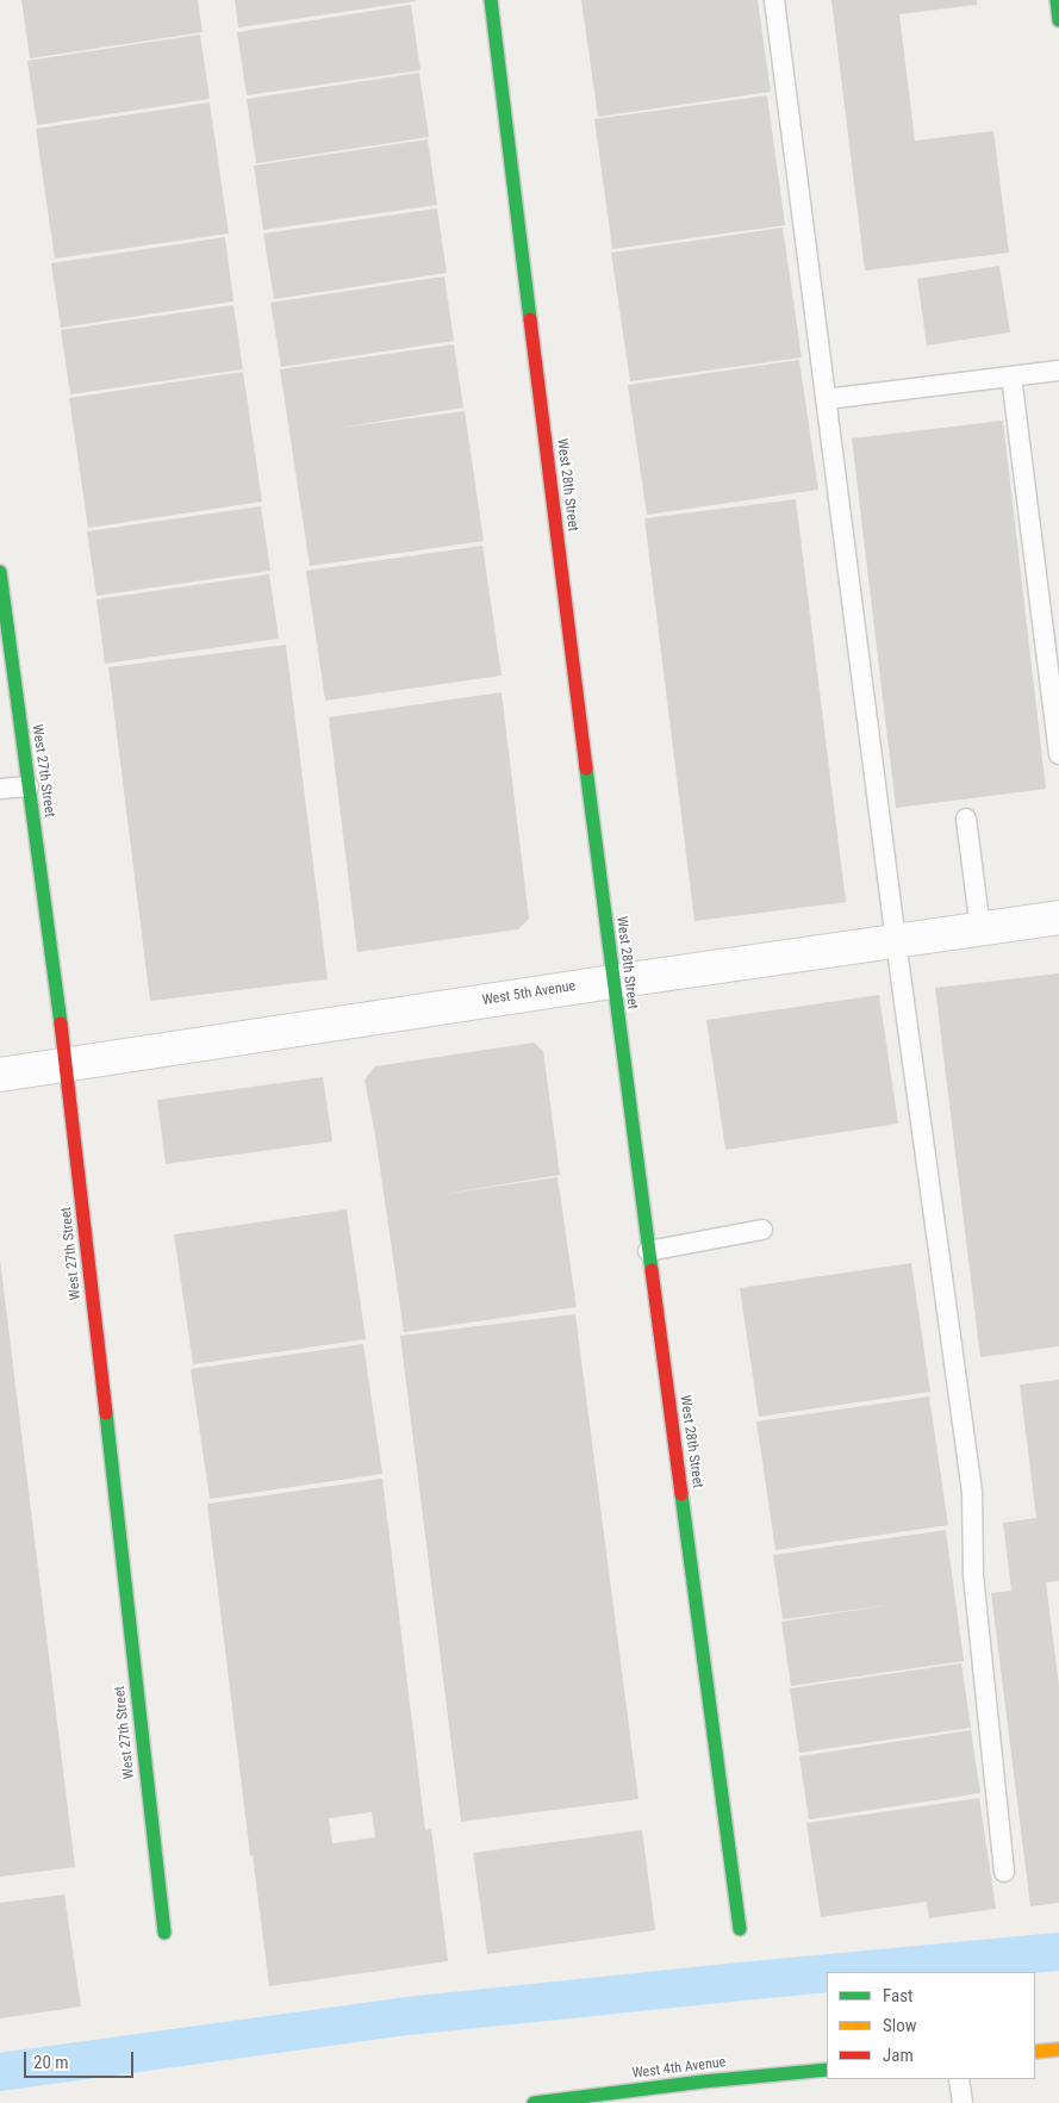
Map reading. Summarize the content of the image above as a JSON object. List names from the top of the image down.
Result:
{
  "streets": {
    "street": [
      "West 28th Street",
      "West 27th Street",
      "West 5th Avenue",
      "West 4th Avenue"
    ]
  },
  "crossings": [
    ["West 28th Street", "West 5th Avenue"],
    ["West 27th Street", "West 5th Avenue"]
  ],
  "legend": ["Fast", "Slow", "Jam"],
  "scale_bar": "20 m"
}
